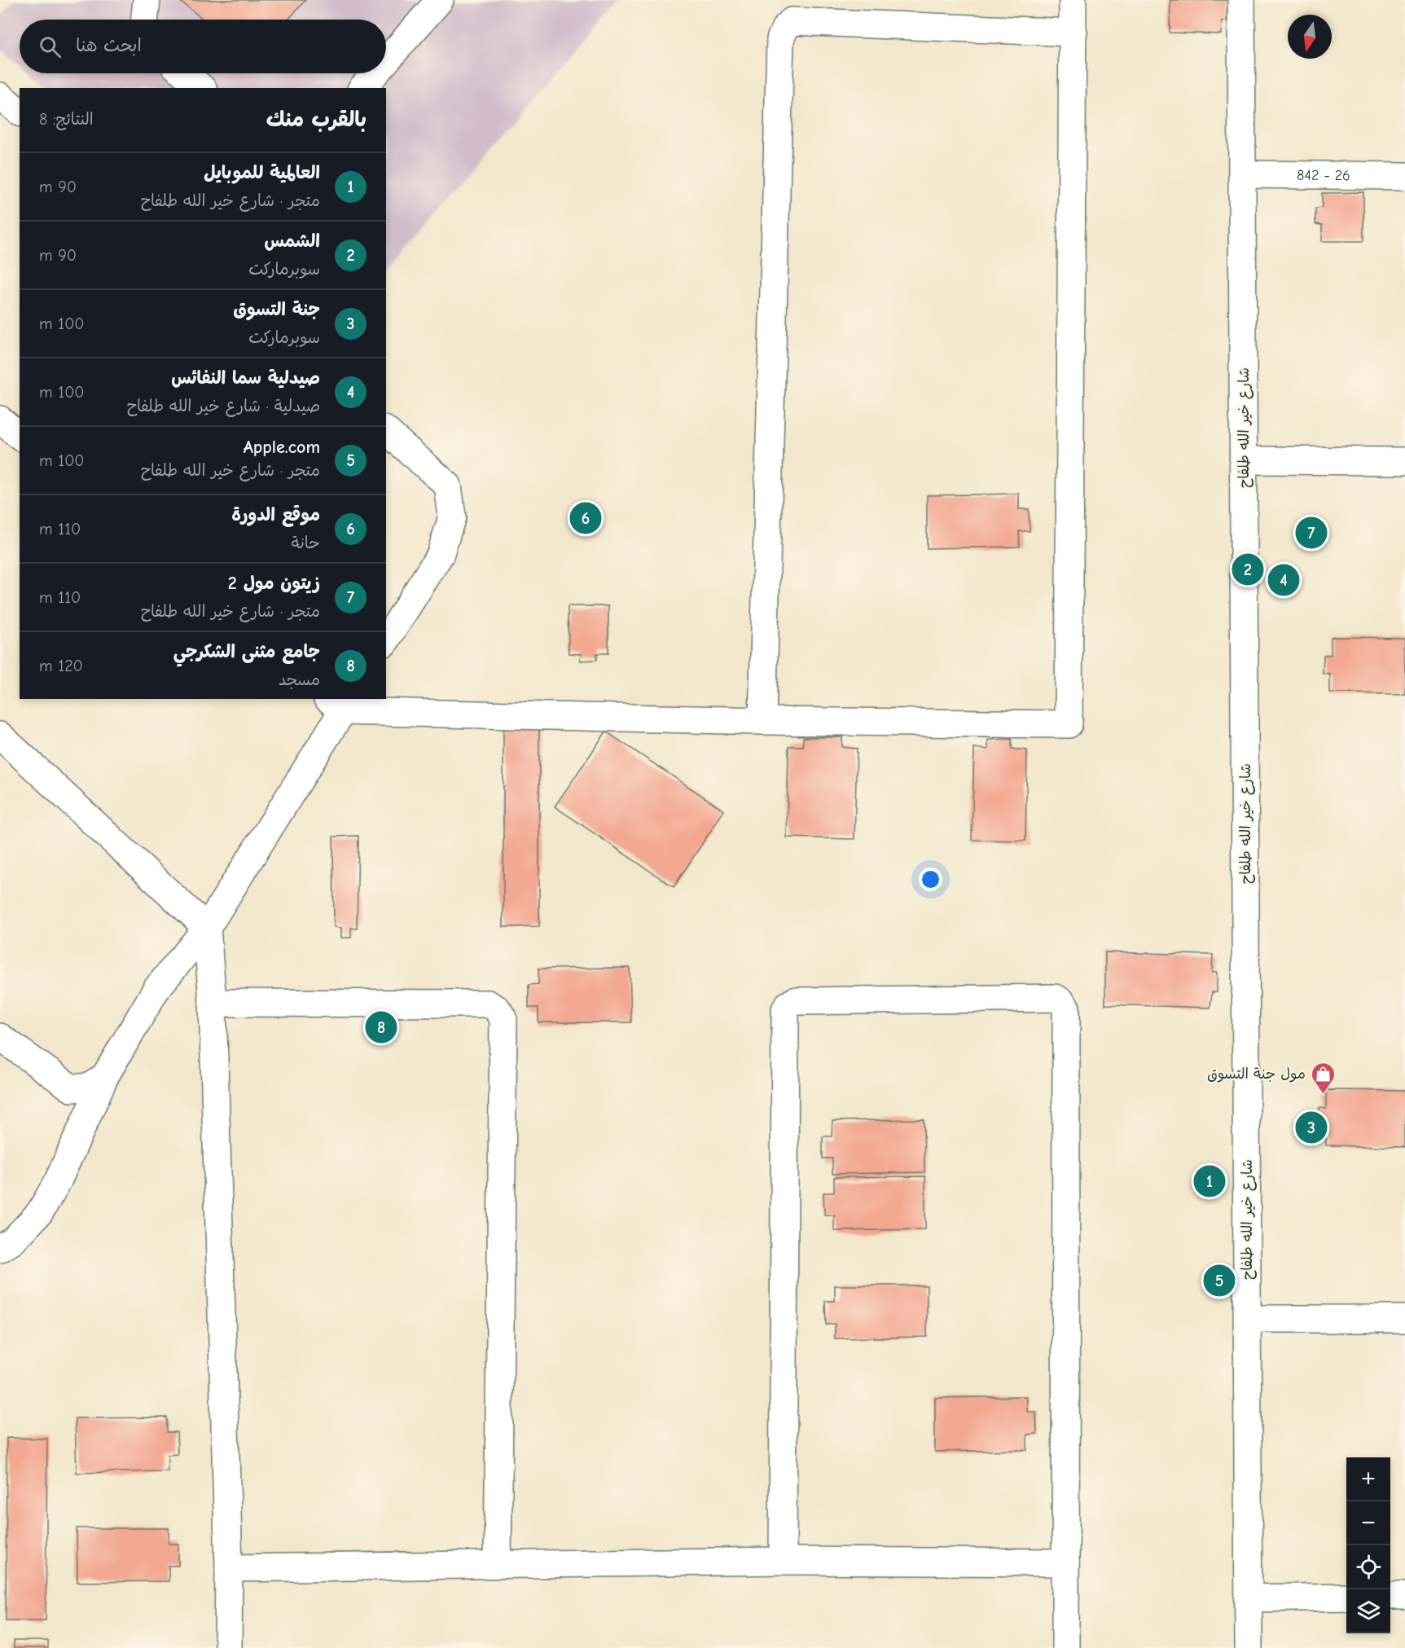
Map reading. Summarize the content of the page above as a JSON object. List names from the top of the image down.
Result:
{
  "streets": {
    "street": ["842 - 26", "شارع خير الله طلفاح"]
  },
  "crossings": [
    ["842 - 26", "شارع خير الله طلفاح"]
  ],
  "places": {
    "shop": ["مول جنة التسوق"]
  },
  "north": "bottom",
  "page": {
    "search": "ابحث هنا",
    "heading": ["بالقرب منك", "النتائج: 8"],
    "list": [
      {
        "mark": "1",
        "name": "العالمية للموبايل",
        "note": "متجر · شارع خير الله طلفاح",
        "value": "90 m"
      },
      {
        "mark": "2",
        "name": "الشمس",
        "note": "سوبرماركت",
        "value": "90 m"
      },
      {
        "mark": "3",
        "name": "جنة التسوق",
        "note": "سوبرماركت",
        "value": "100 m"
      },
      {
        "mark": "4",
        "name": "صيدلية سما النفائس",
        "note": "صيدلية · شارع خير الله طلفاح",
        "value": "100 m"
      },
      {
        "mark": "5",
        "name": "Apple.com",
        "note": "متجر · شارع خير الله طلفاح",
        "value": "100 m"
      },
      {
        "mark": "6",
        "name": "موقع الدورة",
        "note": "حانة",
        "value": "110 m"
      },
      {
        "mark": "7",
        "name": "زيتون مول 2",
        "note": "متجر · شارع خير الله طلفاح",
        "value": "110 m"
      },
      {
        "mark": "8",
        "name": "جامع مثنى الشكرجي",
        "note": "مسجد",
        "value": "120 m"
      }
    ],
    "pins": [
      "6",
      "7",
      "2",
      "4",
      "8",
      "3",
      "1",
      "5"
    ],
    "map_buttons": ["+", "−"]
  }
}
